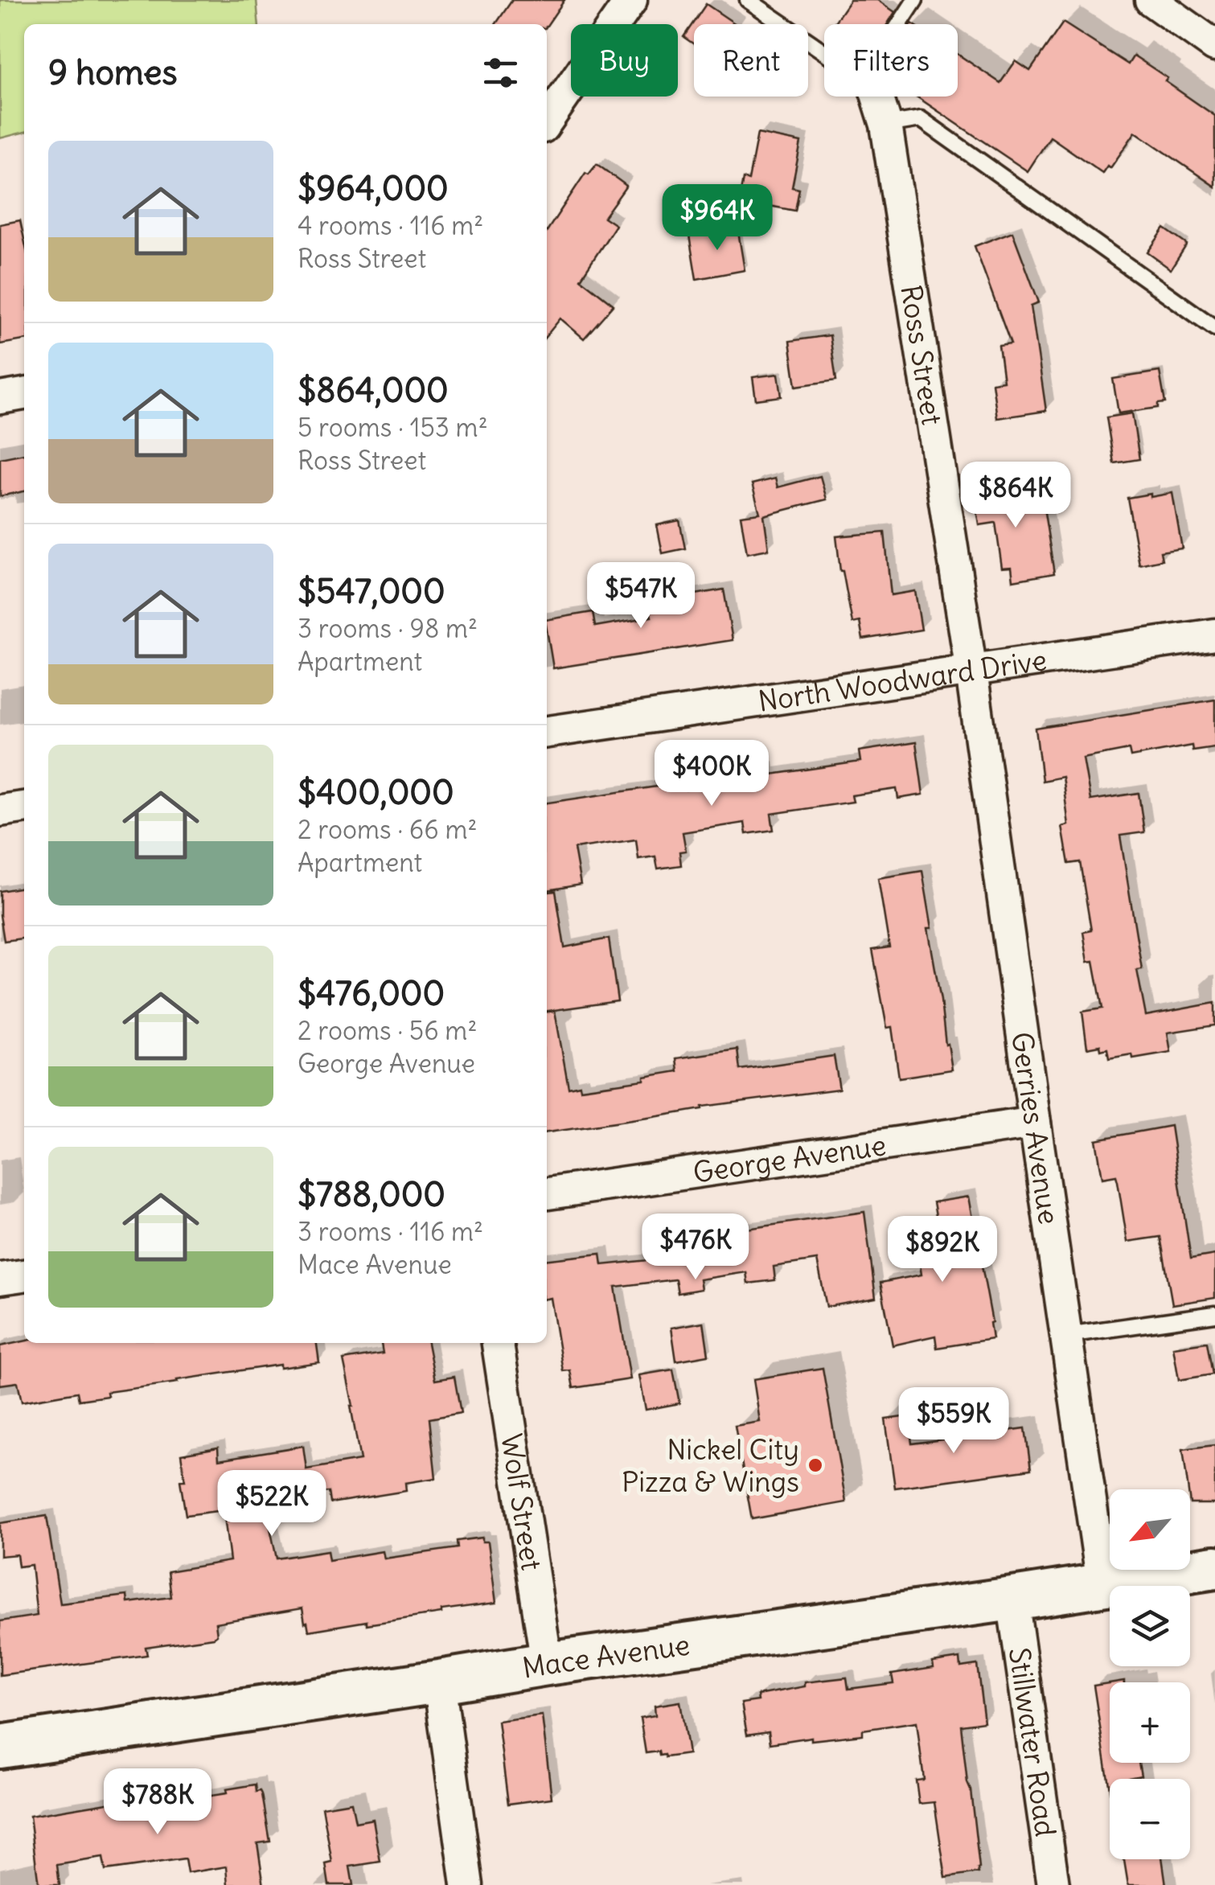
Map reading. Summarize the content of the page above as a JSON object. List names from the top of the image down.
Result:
{
  "streets": {
    "main road": ["Mace Avenue"],
    "street": [
      "Ross Street",
      "North Woodward Drive",
      "Gerries Avenue",
      "George Avenue",
      "Wolf Street",
      "Stillwater Road"
    ]
  },
  "crossings": [
    ["Ross Street", "North Woodward Drive"],
    ["Ross Street", "Gerries Avenue"],
    ["North Woodward Drive", "Gerries Avenue"],
    ["Gerries Avenue", "George Avenue"],
    ["Gerries Avenue", "Mace Avenue"],
    ["Wolf Street", "Mace Avenue"],
    ["Mace Avenue", "Stillwater Road"]
  ],
  "places": ["Nickel City Pizza & Wings"],
  "north": "bottom left",
  "page": {
    "chip": ["Buy", "Rent", "Filters"],
    "heading": "9 homes",
    "list": [
      {
        "name": "$964,000",
        "note": "4 rooms · 116 m² · Ross Street"
      },
      {
        "name": "$864,000",
        "note": "5 rooms · 153 m² · Ross Street"
      },
      {
        "name": "$547,000",
        "note": "3 rooms · 98 m² · Apartment"
      },
      {
        "name": "$400,000",
        "note": "2 rooms · 66 m² · Apartment"
      },
      {
        "name": "$476,000",
        "note": "2 rooms · 56 m² · George Avenue"
      },
      {
        "name": "$788,000",
        "note": "3 rooms · 116 m² · Mace Avenue"
      }
    ],
    "price": [
      "$964K",
      "$864K",
      "$547K",
      "$400K",
      "$476K",
      "$892K",
      "$559K",
      "$522K",
      "$788K"
    ],
    "map_buttons": ["+", "−"]
  }
}
